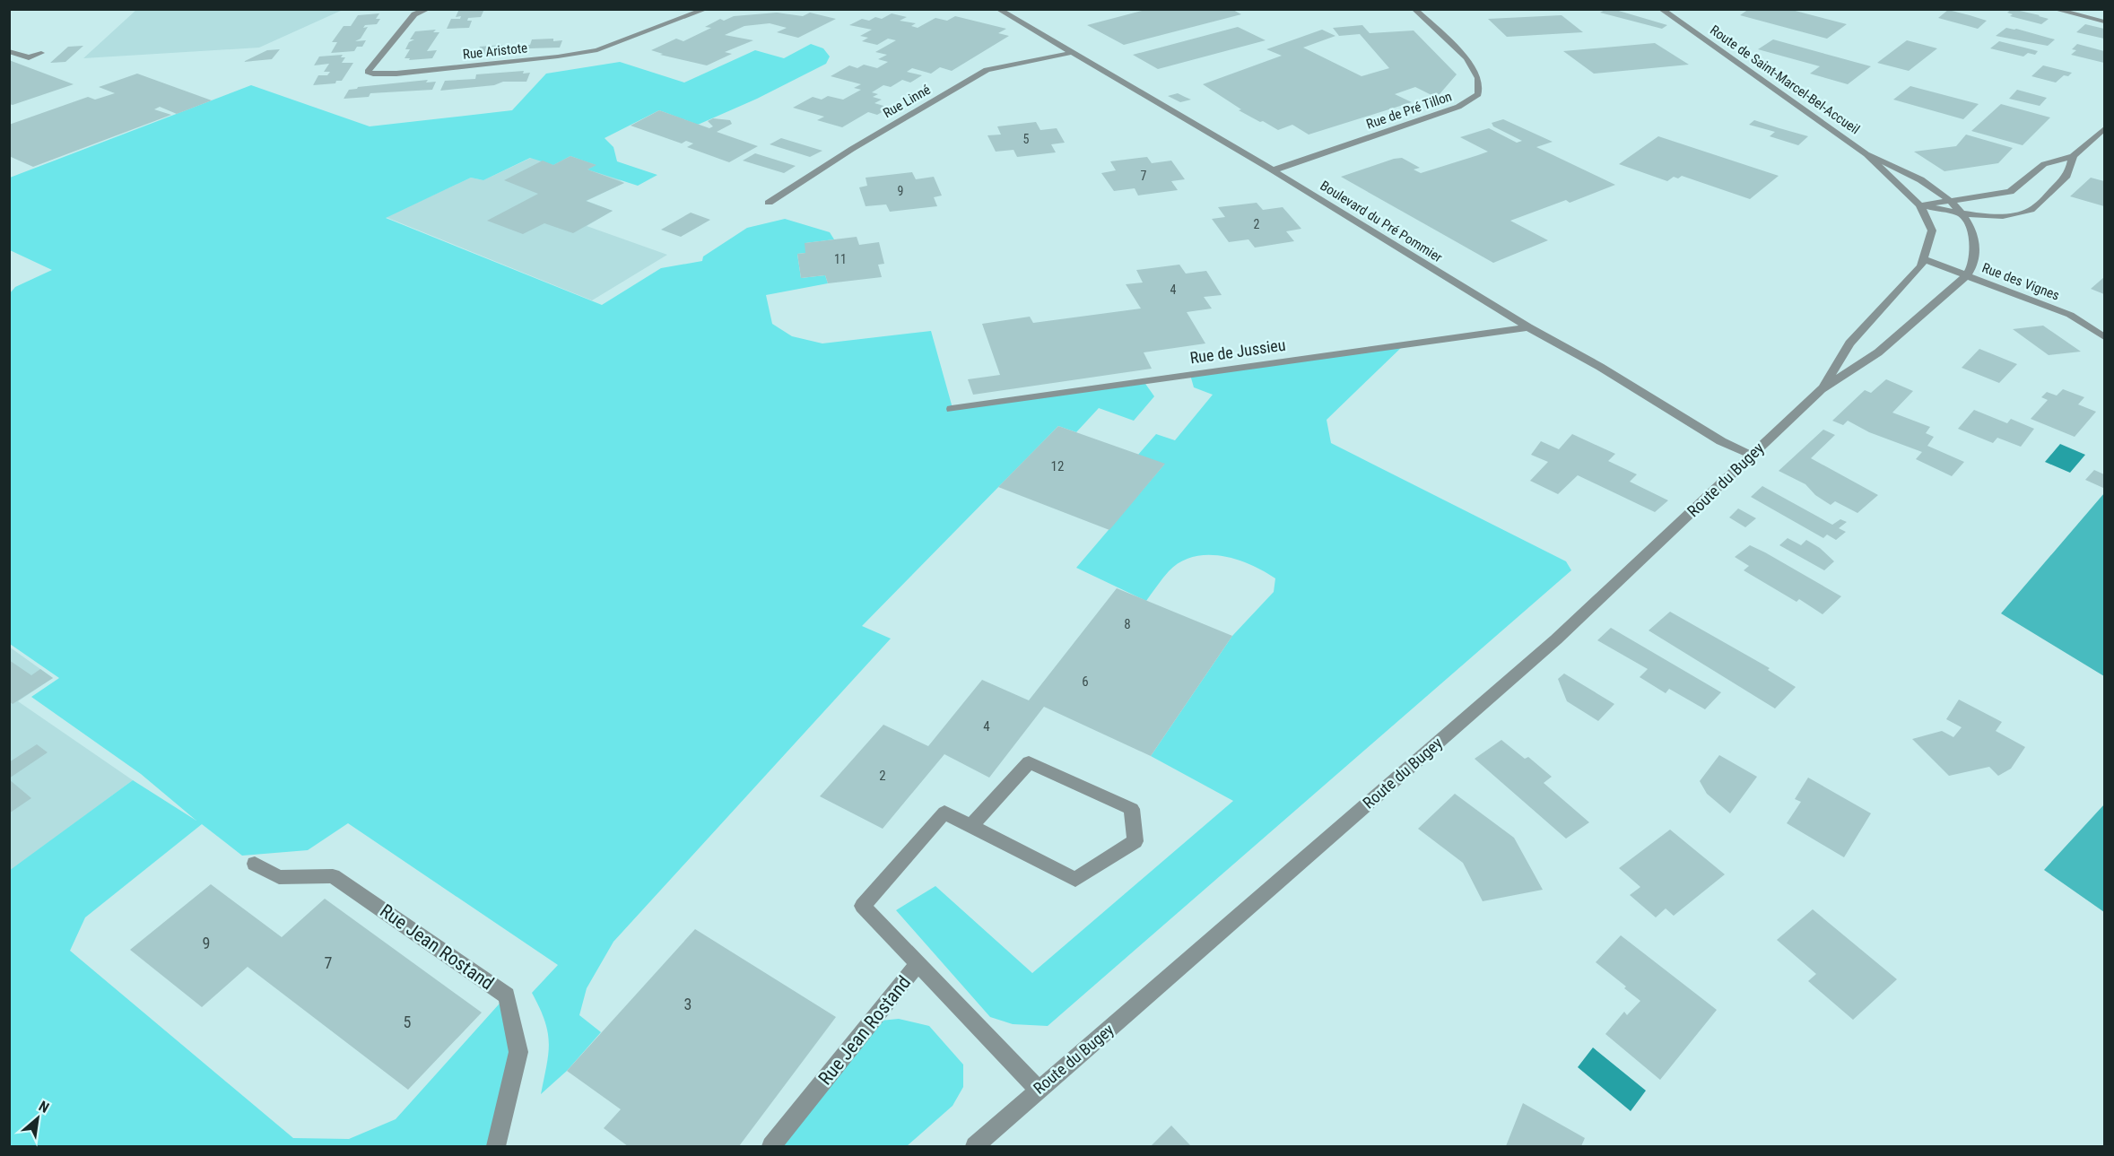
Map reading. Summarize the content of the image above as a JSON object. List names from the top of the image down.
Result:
{
  "streets": {
    "street": [
      "Rue Aristote",
      "Route de Saint-Marcel-Bel-Accueil",
      "Rue Linné",
      "Rue de Pré Tillon",
      "Boulevard du Pré Pommier",
      "Rue des Vignes",
      "Rue de Jussieu",
      "Route du Bugey",
      "Rue Jean Rostand"
    ]
  },
  "crossings": [
    ["Route de Saint-Marcel-Bel-Accueil", "Route du Bugey"],
    ["Rue Linné", "Boulevard du Pré Pommier"],
    ["Rue de Pré Tillon", "Boulevard du Pré Pommier"],
    ["Boulevard du Pré Pommier", "Rue de Jussieu"],
    ["Boulevard du Pré Pommier", "Route du Bugey"],
    ["Rue des Vignes", "Route du Bugey"],
    ["Route du Bugey", "Rue Jean Rostand"]
  ],
  "house_numbers": [
    "5",
    "7",
    "9",
    "2",
    "11",
    "4",
    "12",
    "8",
    "6",
    "4",
    "2",
    "9",
    "7",
    "3",
    "5"
  ],
  "north": "top right"
}
